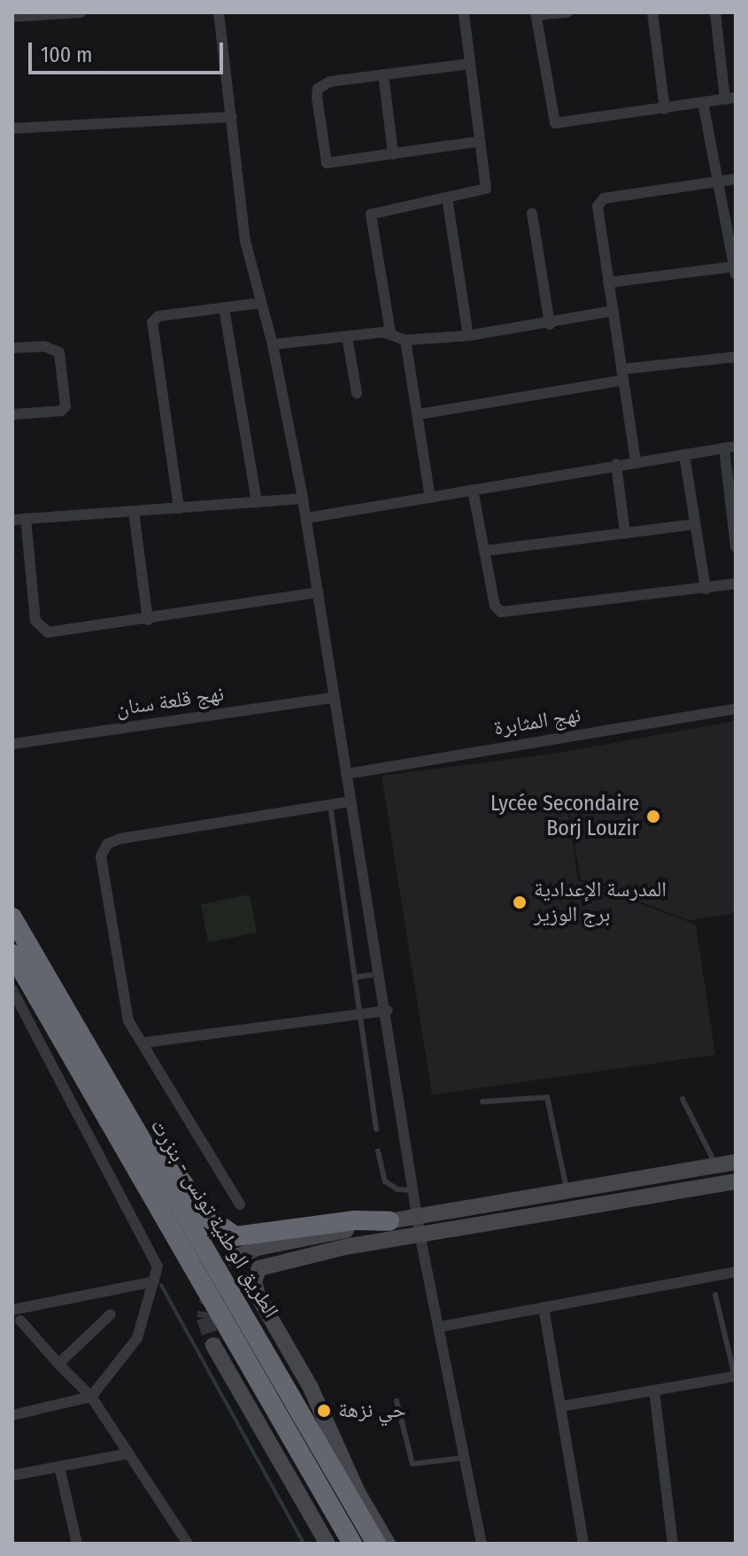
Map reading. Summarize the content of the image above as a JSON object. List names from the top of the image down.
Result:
{
  "streets": {
    "highway": ["الطريق الوطنية تونس - بنزرت"],
    "street": ["نهج قلعة سنان", "نهج المثابرة"]
  },
  "places": ["Lycée Secondaire Borj Louzir", "المدرسة الإعدادية برج الوزير", "حي نزهة"],
  "scale_bar": "100 m"
}
